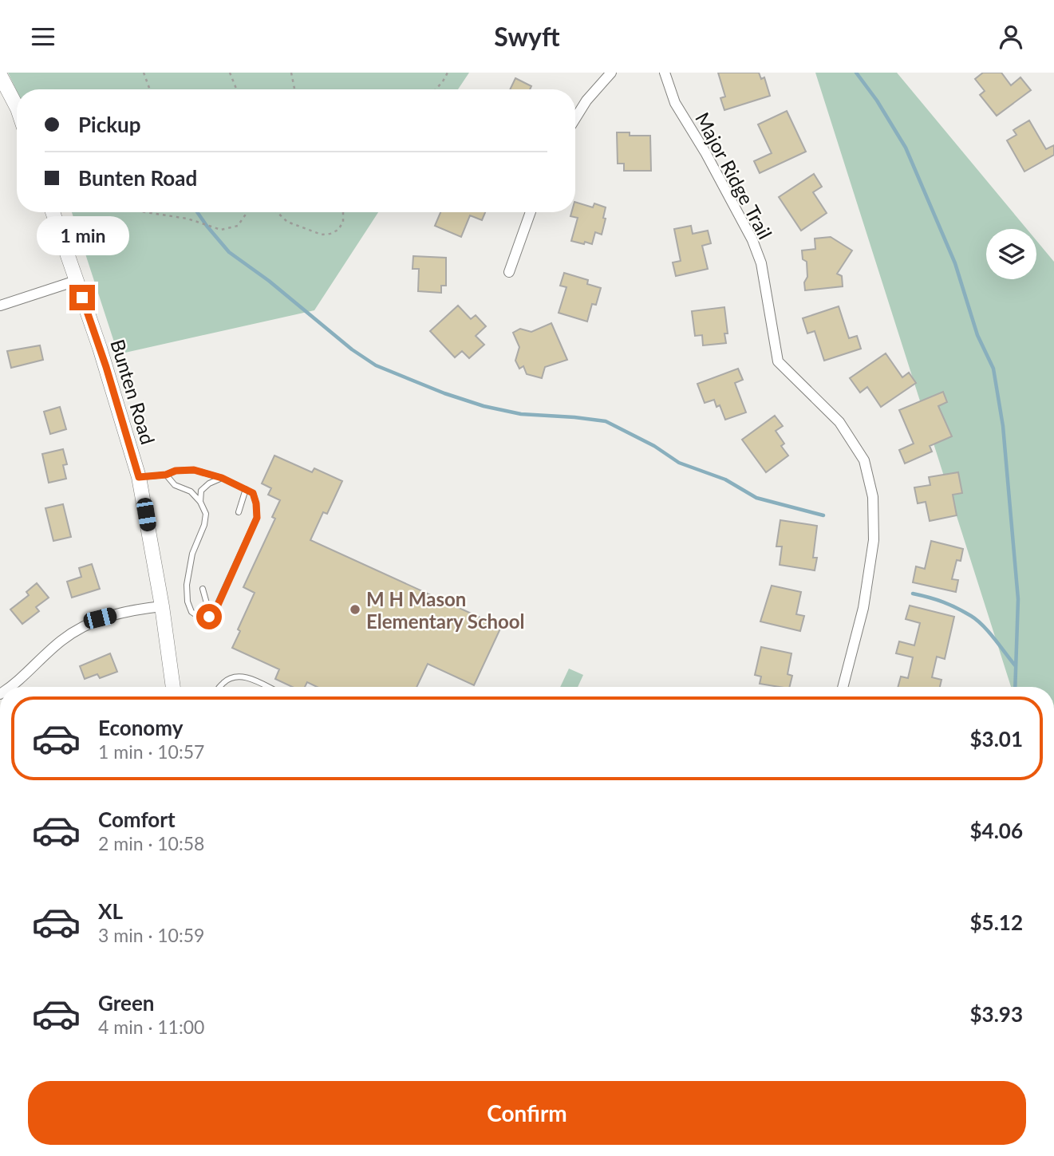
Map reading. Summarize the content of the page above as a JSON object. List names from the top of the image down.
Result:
{
  "streets": {
    "street": ["Major Ridge Trail", "Bunten Road"]
  },
  "places": ["M H Mason Elementary School"],
  "page": {
    "header": "Swyft",
    "banner": ["Pickup", "Bunten Road"],
    "bubble": "1 min",
    "list": [
      {
        "name": "Economy",
        "note": "1 min · 10:57",
        "value": "$3.01"
      },
      {
        "name": "Comfort",
        "note": "2 min · 10:58",
        "value": "$4.06"
      },
      {
        "name": "XL",
        "note": "3 min · 10:59",
        "value": "$5.12"
      },
      {
        "name": "Green",
        "note": "4 min · 11:00",
        "value": "$3.93"
      }
    ],
    "buttons": "Confirm"
  }
}
